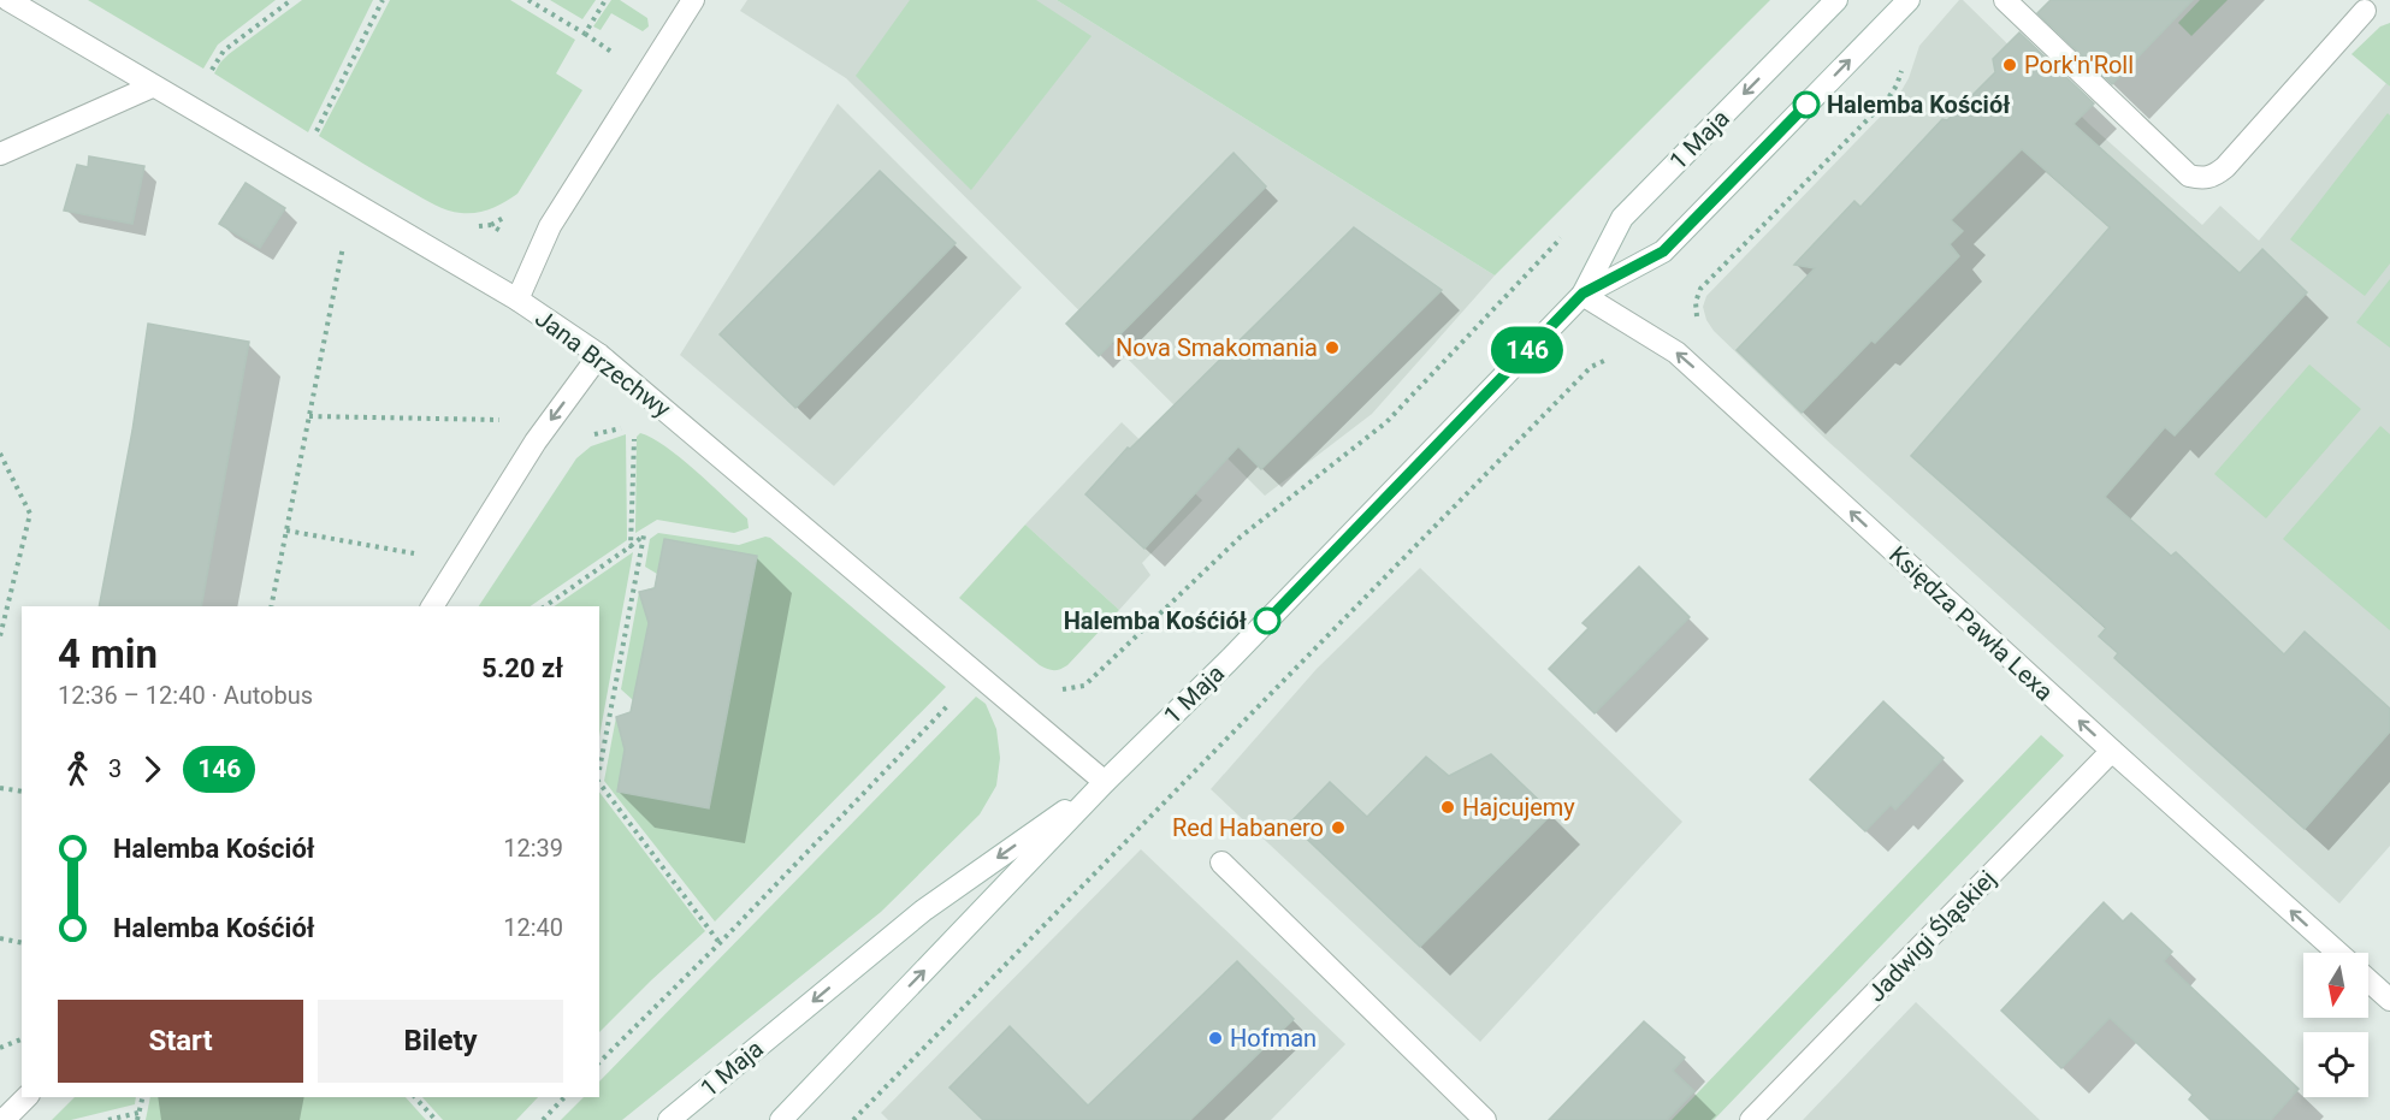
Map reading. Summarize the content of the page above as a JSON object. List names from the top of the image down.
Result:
{
  "streets": {
    "street": [
      "1 Maja",
      "Jana Brzechwy",
      "Księdza Pawła Lexa",
      "Jadwigi Śląskiej"
    ]
  },
  "crossings": [
    ["1 Maja", "Jana Brzechwy"],
    ["1 Maja", "Księdza Pawła Lexa"],
    ["Księdza Pawła Lexa", "Jadwigi Śląskiej"]
  ],
  "one_way": ["Księdza Pawła Lexa"],
  "places": [
    "Pork'n'Roll",
    "Halemba Kościół",
    "Nova Smakomania",
    "Halemba Kośćiół",
    "Hajcujemy",
    "Red Habanero",
    "Hofman"
  ],
  "lines": ["bus line 146"],
  "north": "bottom",
  "page": {
    "on_map": "146",
    "heading": ["4 min", "12:36 – 12:40 · Autobus", "5.20 zł"],
    "legs": ["3", "146"],
    "list": [
      {
        "name": "Halemba Kościół",
        "value": "12:39"
      },
      {
        "name": "Halemba Kośćiół",
        "value": "12:40"
      }
    ],
    "buttons": ["Start", "Bilety"]
  }
}
